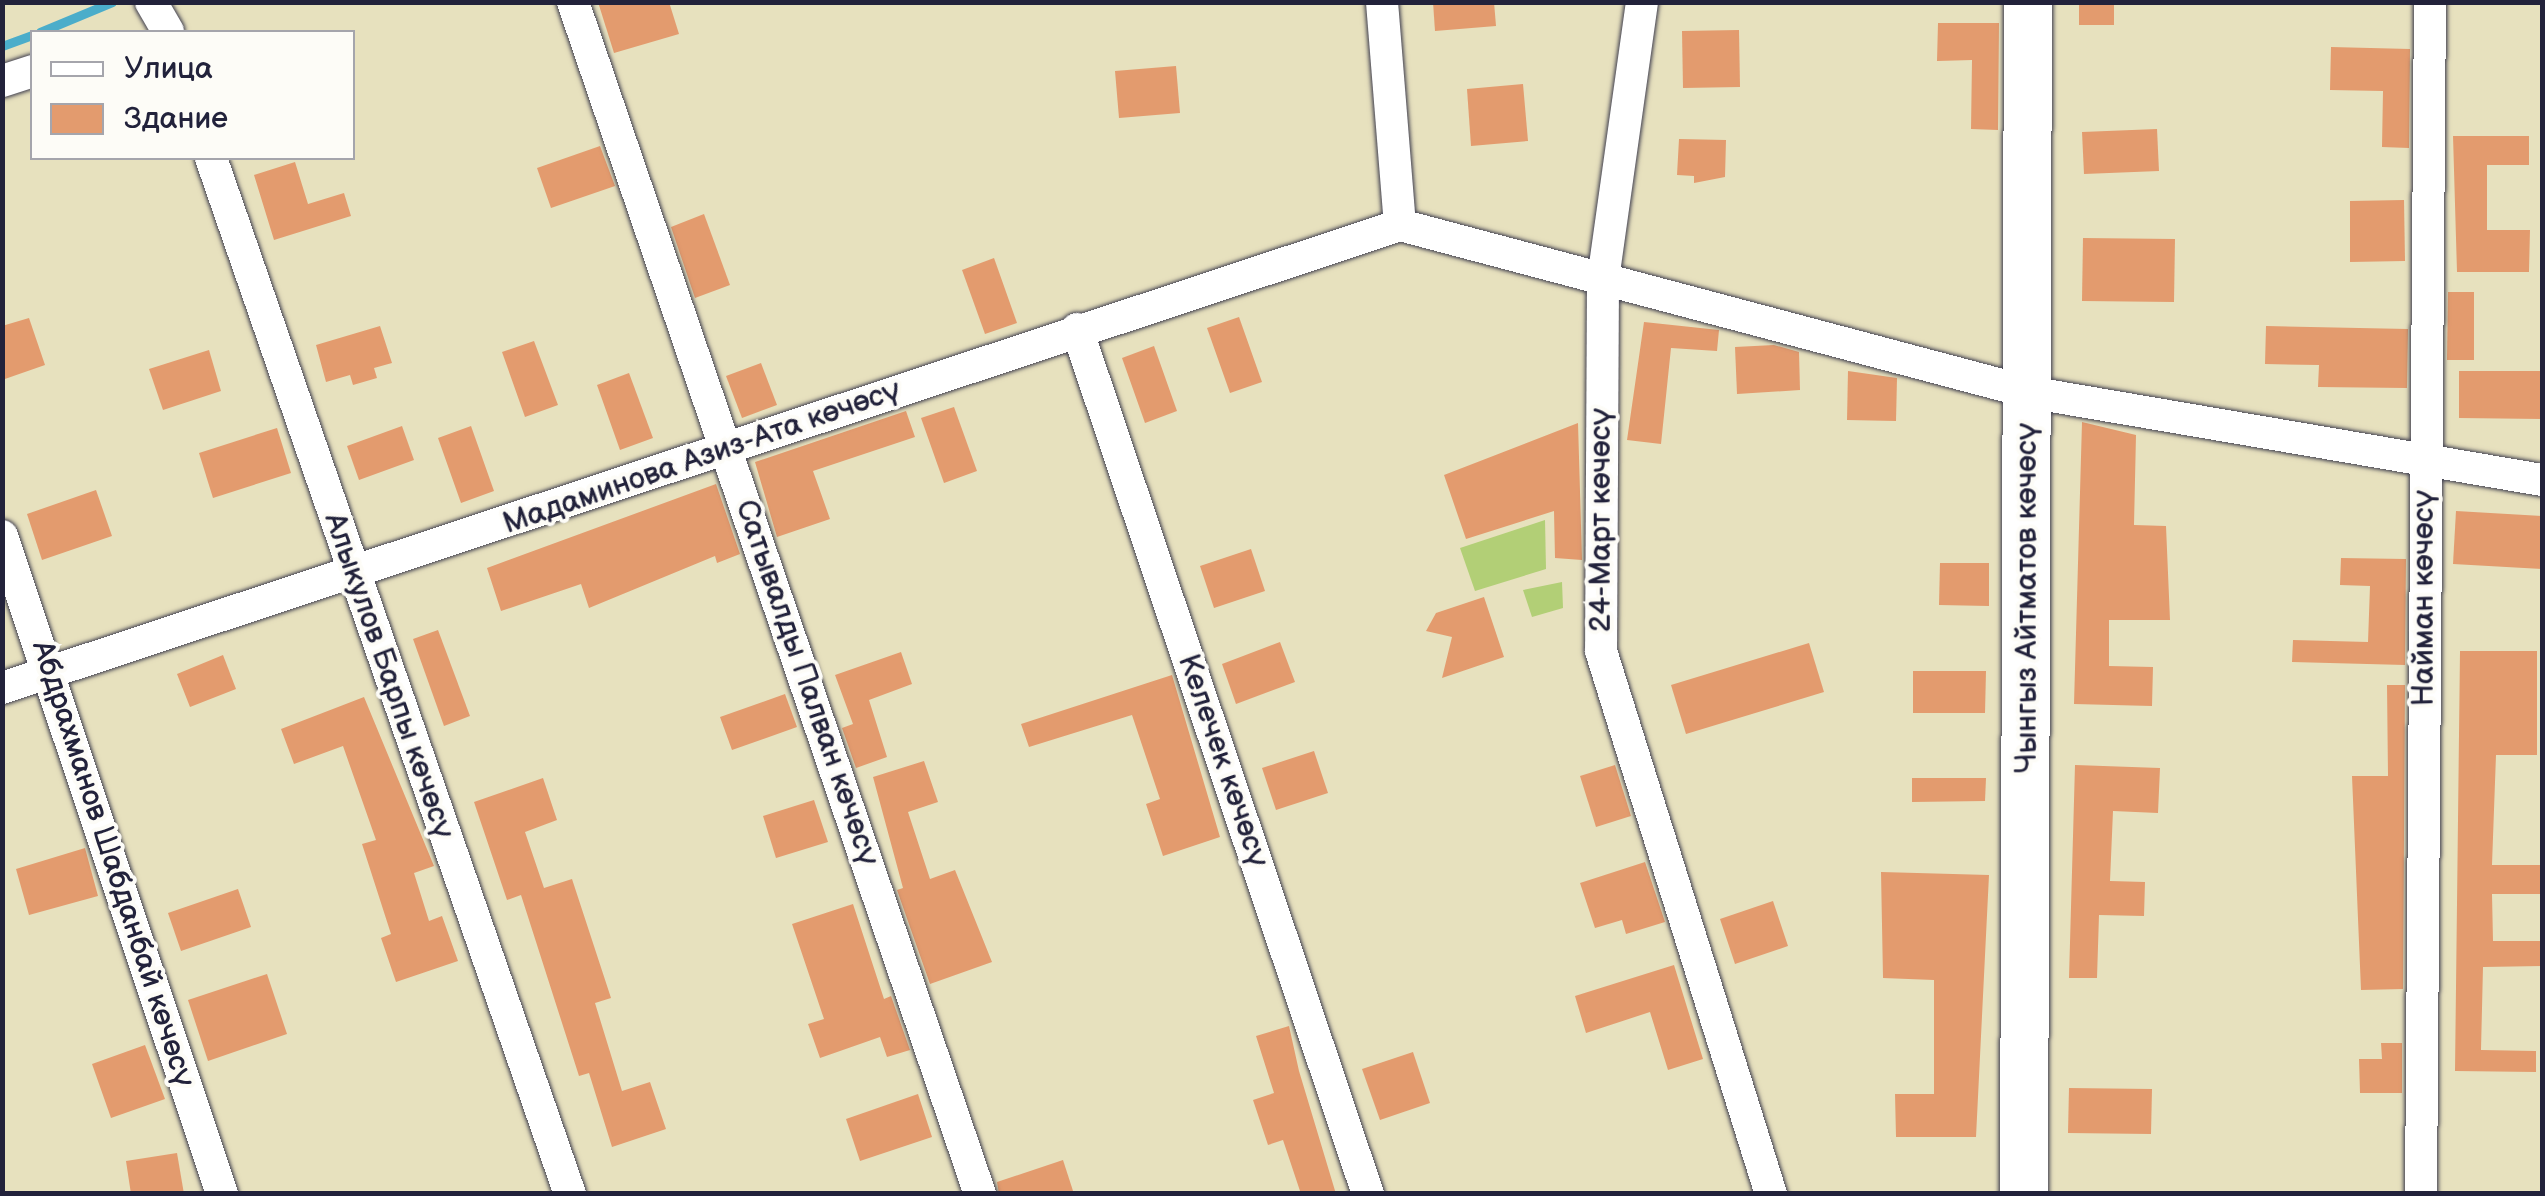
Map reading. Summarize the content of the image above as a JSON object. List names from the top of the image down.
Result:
{
  "streets": {
    "main road": ["Чынгыз Айтматов көчөсү"],
    "street": [
      "Мадаминова Азиз-Ата көчөсү",
      "24-Март көчөсү",
      "Найман көчөсү",
      "Алыкулов Барпы көчөсү",
      "Сатывалды Палван көчөсү",
      "Келечек көчөсү",
      "Абдрахманов Шабданбай көчөсү"
    ]
  },
  "crossings": [
    ["Мадаминова Азиз-Ата көчөсү", "Алыкулов Барпы көчөсү"],
    ["Мадаминова Азиз-Ата көчөсү", "Сатывалды Палван көчөсү"],
    ["Мадаминова Азиз-Ата көчөсү", "Келечек көчөсү"],
    ["Мадаминова Азиз-Ата көчөсү", "Абдрахманов Шабданбай көчөсү"]
  ],
  "legend": ["Улица", "Здание"]
}
